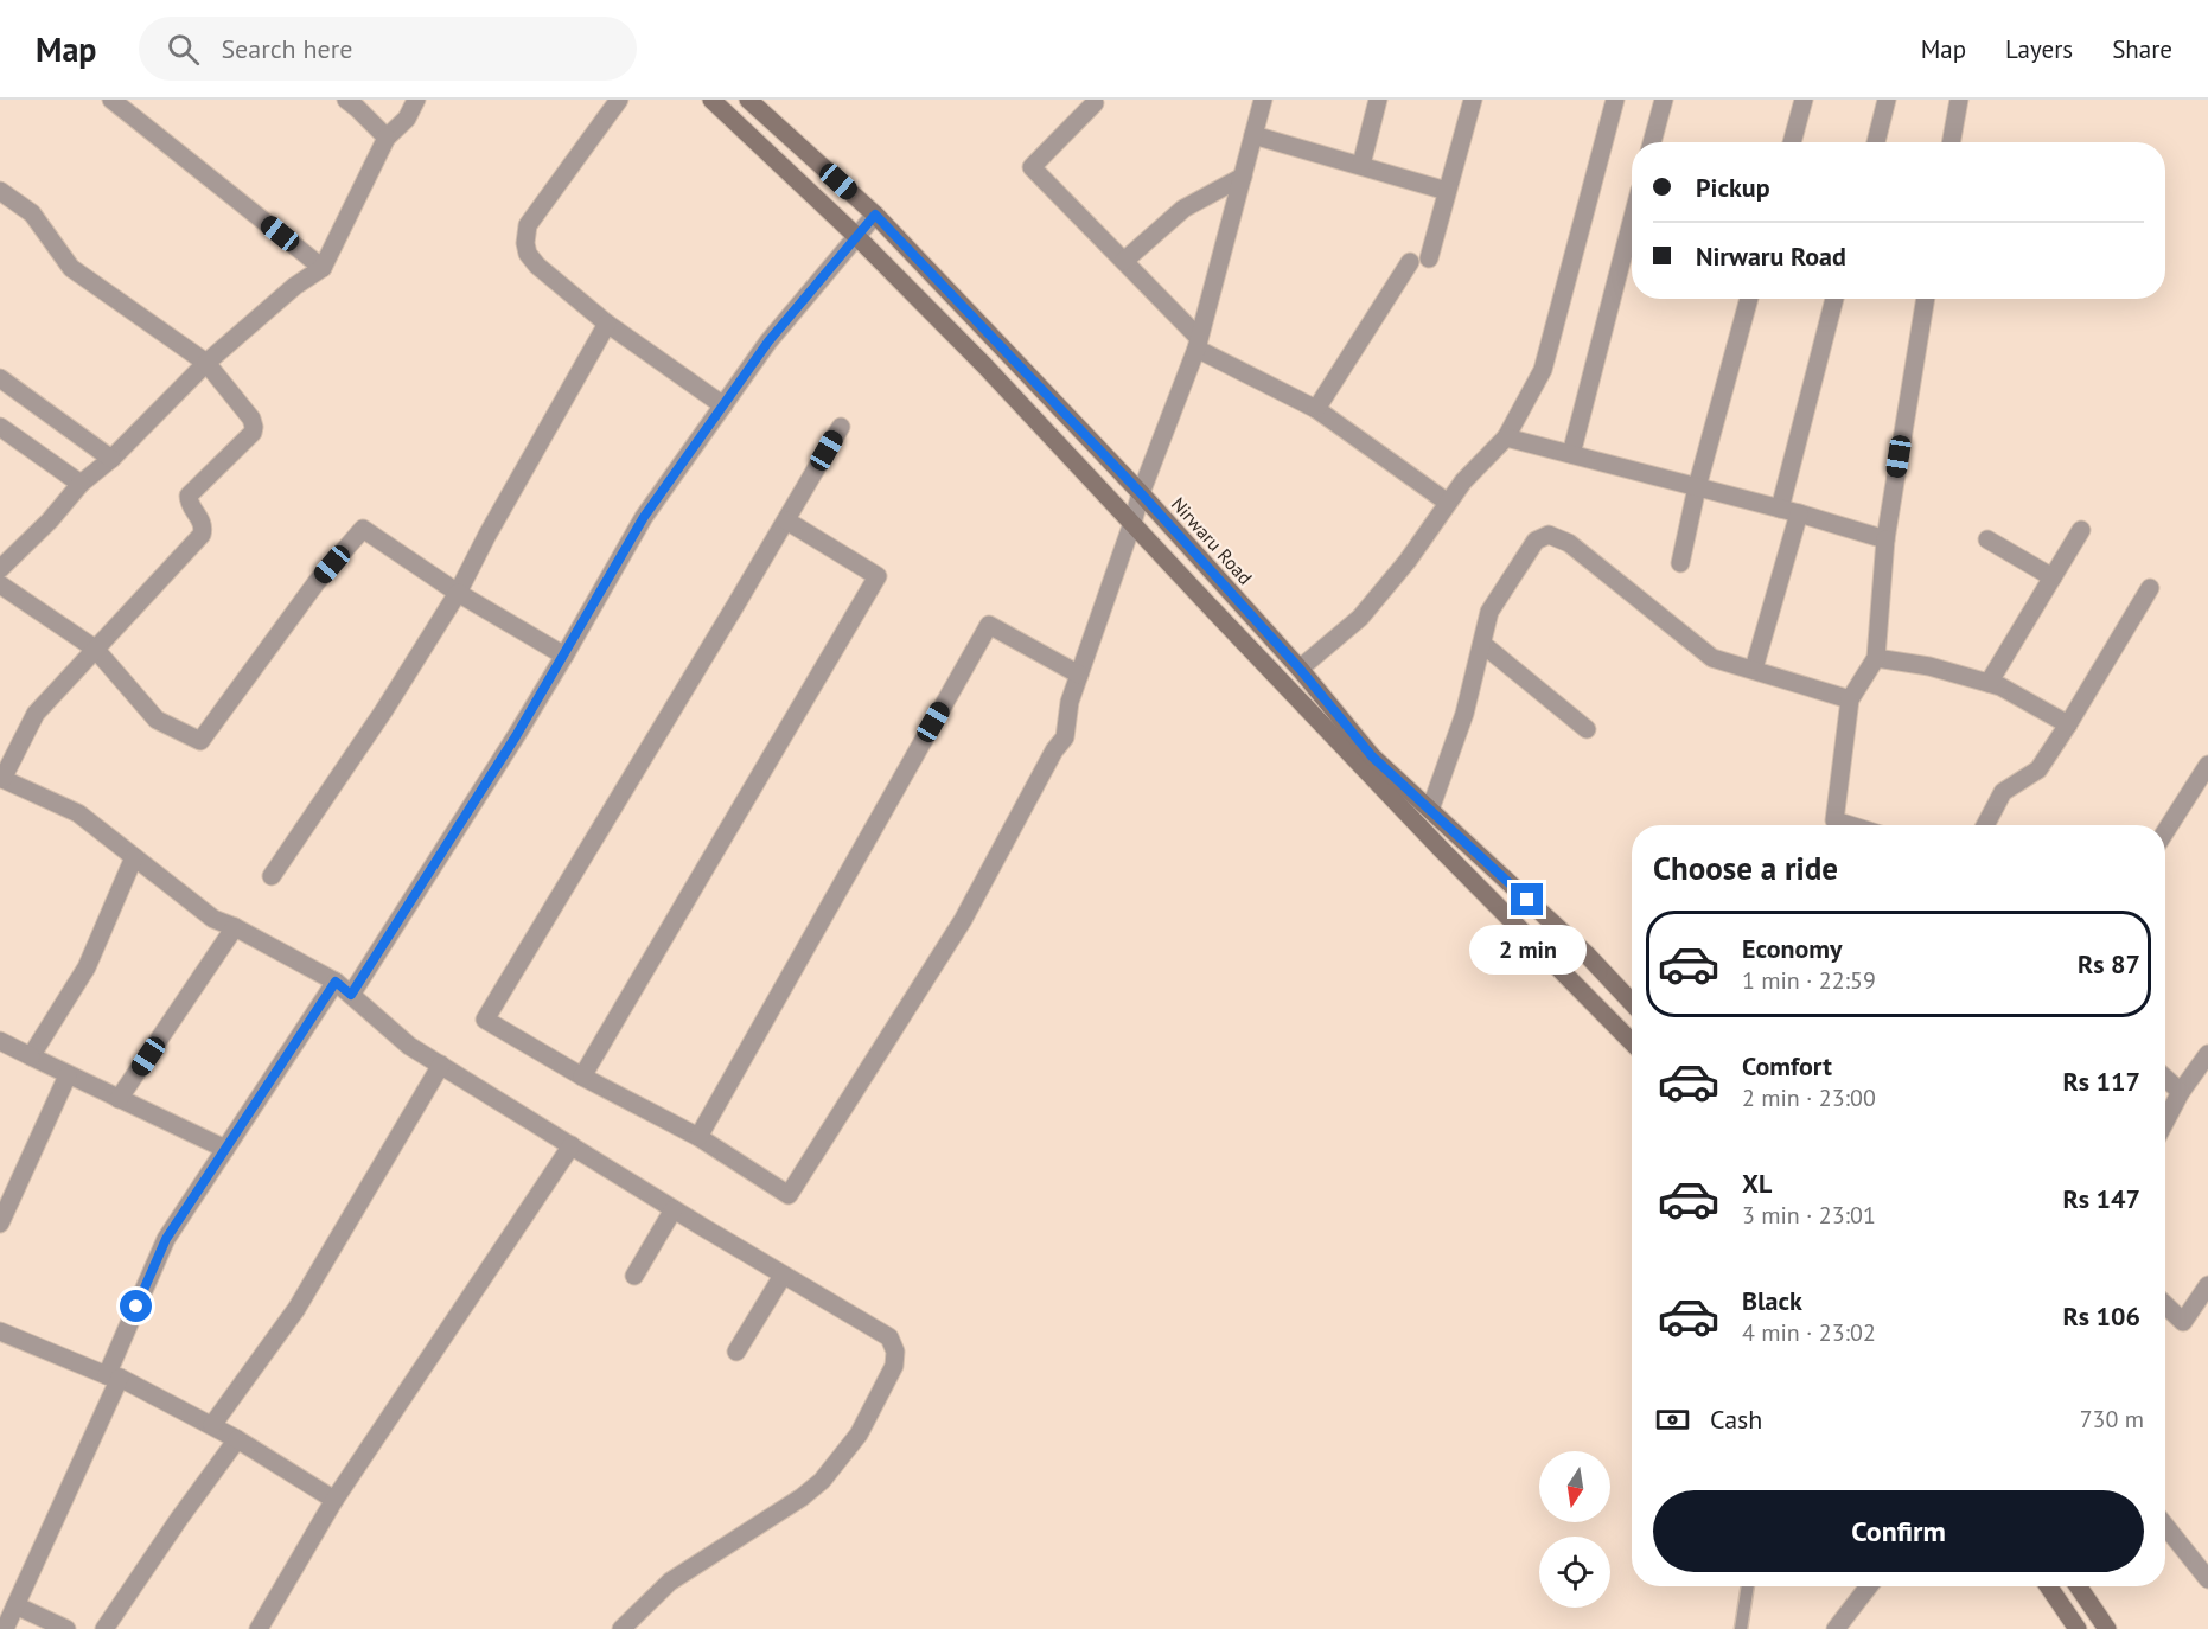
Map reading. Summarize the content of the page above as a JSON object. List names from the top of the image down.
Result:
{
  "streets": {
    "street": ["Nirwaru Road"]
  },
  "north": "bottom",
  "page": {
    "header": "Map",
    "search": "Search here",
    "nav": ["Map", "Layers", "Share"],
    "banner": ["Pickup", "Nirwaru Road"],
    "heading": "Choose a ride",
    "list": [
      {
        "name": "Economy",
        "note": "1 min · 22:59",
        "value": "Rs 87"
      },
      {
        "name": "Comfort",
        "note": "2 min · 23:00",
        "value": "Rs 117"
      },
      {
        "name": "XL",
        "note": "3 min · 23:01",
        "value": "Rs 147"
      },
      {
        "name": "Black",
        "note": "4 min · 23:02",
        "value": "Rs 106"
      }
    ],
    "bubble": "2 min",
    "pay": ["Cash", "730 m"],
    "buttons": "Confirm"
  }
}
